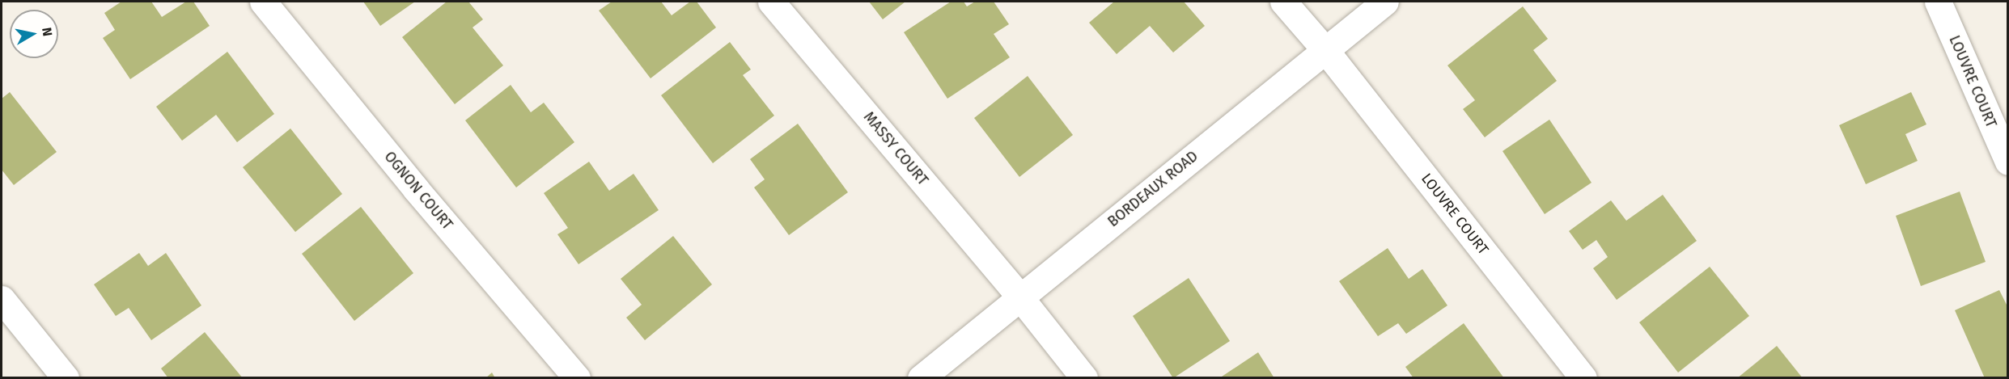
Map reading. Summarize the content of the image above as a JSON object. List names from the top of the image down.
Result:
{
  "streets": {
    "street": [
      "LOUVRE COURT",
      "MASSY COURT",
      "BORDEAUX ROAD",
      "OGNON COURT"
    ]
  },
  "crossings": [
    ["LOUVRE COURT", "BORDEAUX ROAD"],
    ["MASSY COURT", "BORDEAUX ROAD"]
  ],
  "north": "right"
}
